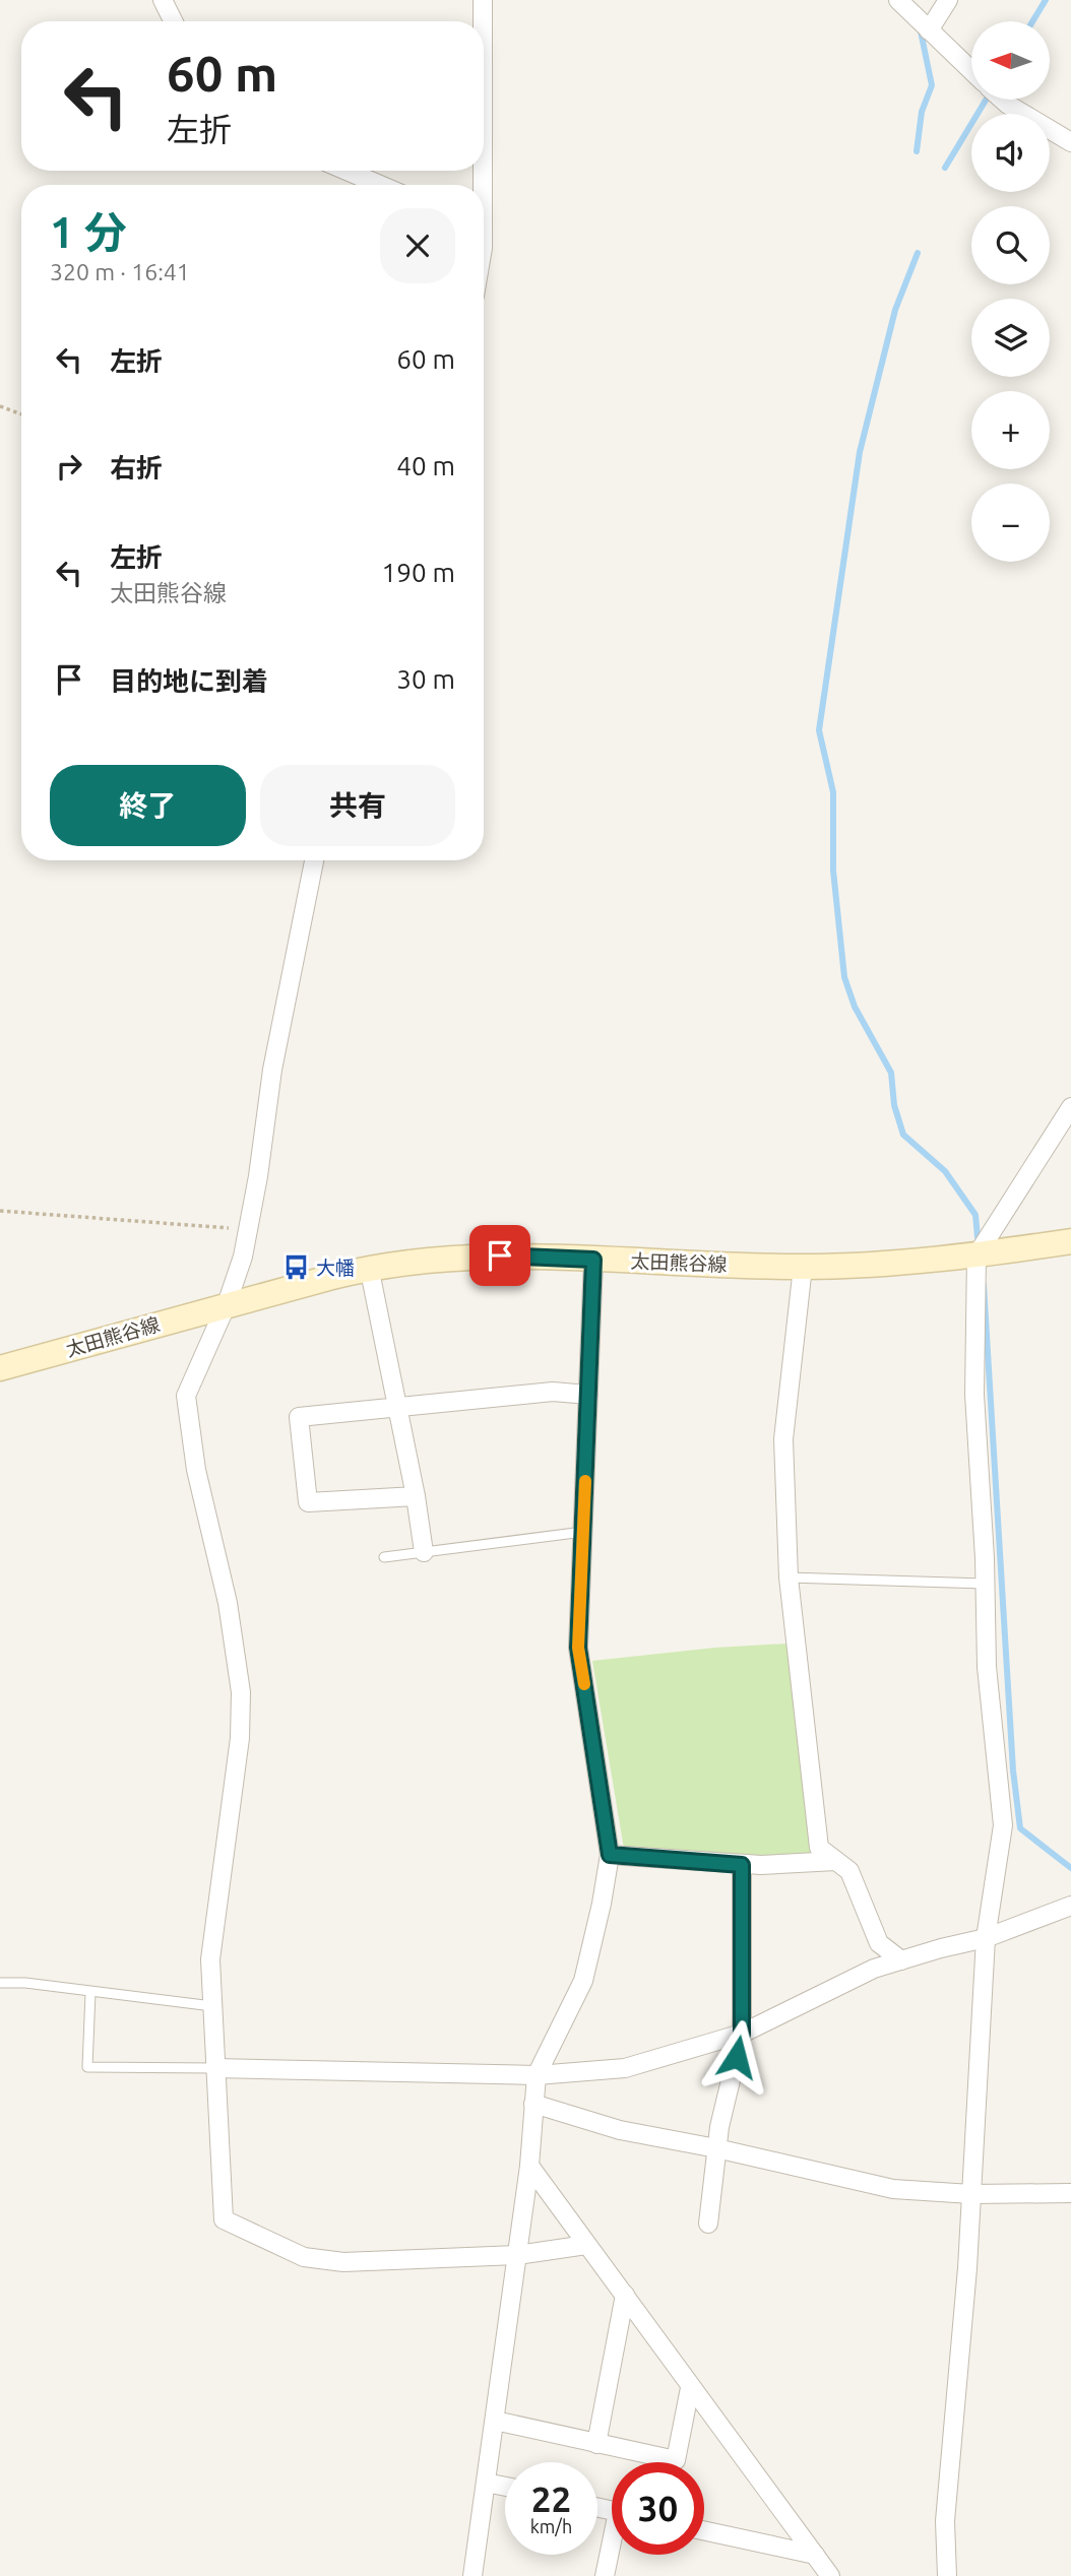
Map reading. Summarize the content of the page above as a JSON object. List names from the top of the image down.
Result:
{
  "streets": {
    "main road": ["太田熊谷線"]
  },
  "places": {
    "bus stop": ["大幡"]
  },
  "north": "left",
  "page": {
    "map_buttons": ["+", "−"],
    "turn": ["60 m", "左折"],
    "heading": ["1 分", "320 m · 16:41"],
    "list": [
      {
        "name": "左折",
        "value": "60 m"
      },
      {
        "name": "右折",
        "value": "40 m"
      },
      {
        "name": "左折",
        "note": "太田熊谷線",
        "value": "190 m"
      },
      {
        "name": "目的地に到着",
        "value": "30 m"
      }
    ],
    "buttons": ["終了", "共有"],
    "speed": "22 km/h",
    "limit": "30"
  }
}
